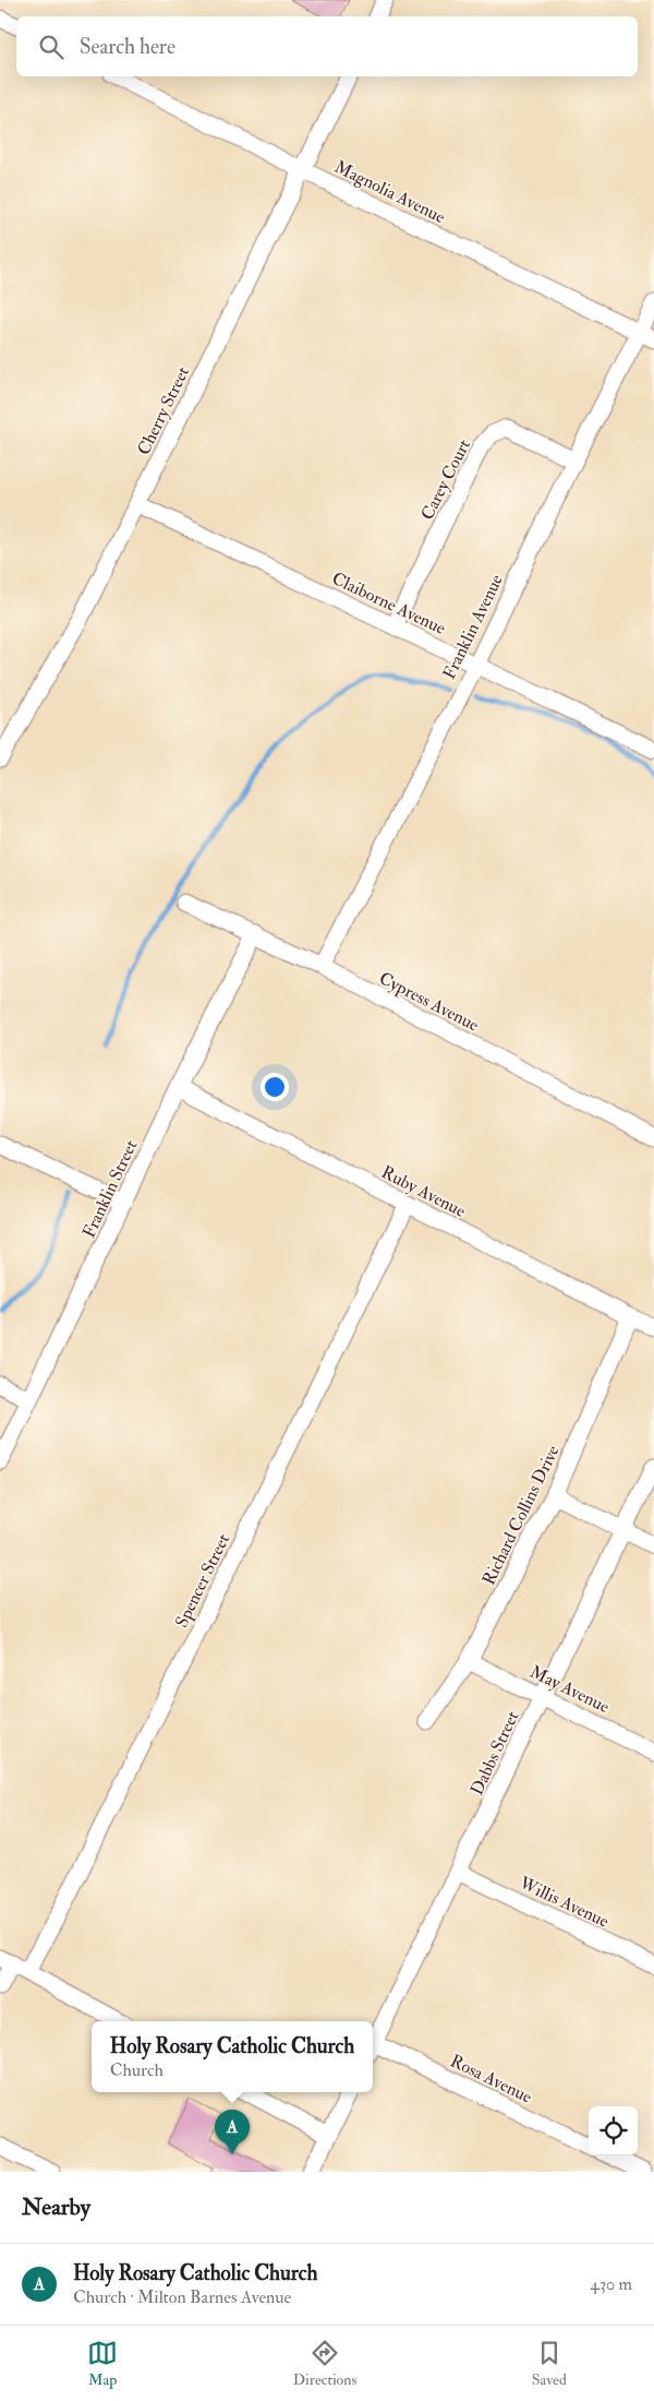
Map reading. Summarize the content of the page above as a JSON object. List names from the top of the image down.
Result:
{
  "streets": {
    "street": [
      "Magnolia Avenue",
      "Cherry Street",
      "Carey Court",
      "Claiborne Avenue",
      "Franklin Avenue",
      "Cypress Avenue",
      "Franklin Street",
      "Ruby Avenue",
      "Richard Collins Drive",
      "Spencer Street",
      "May Avenue",
      "Dabbs Street",
      "Willis Avenue",
      "Rosa Avenue"
    ]
  },
  "crossings": [
    ["Magnolia Avenue", "Cherry Street"],
    ["Magnolia Avenue", "Franklin Avenue"],
    ["Cherry Street", "Claiborne Avenue"],
    ["Carey Court", "Claiborne Avenue"],
    ["Carey Court", "Franklin Avenue"],
    ["Claiborne Avenue", "Franklin Avenue"],
    ["Franklin Avenue", "Cypress Avenue"],
    ["Cypress Avenue", "Franklin Street"],
    ["Franklin Street", "Ruby Avenue"],
    ["Ruby Avenue", "Richard Collins Drive"],
    ["Ruby Avenue", "Spencer Street"],
    ["Richard Collins Drive", "May Avenue"],
    ["May Avenue", "Dabbs Street"],
    ["Dabbs Street", "Willis Avenue"]
  ],
  "page": {
    "search": "Search here",
    "popup": ["Holy Rosary Catholic Church", "Church"],
    "pins": "A",
    "heading": "Nearby",
    "list": [
      {
        "mark": "A",
        "name": "Holy Rosary Catholic Church",
        "note": "Church · Milton Barnes Avenue",
        "value": "430 m"
      }
    ],
    "nav": ["Map", "Directions", "Saved"]
  }
}
